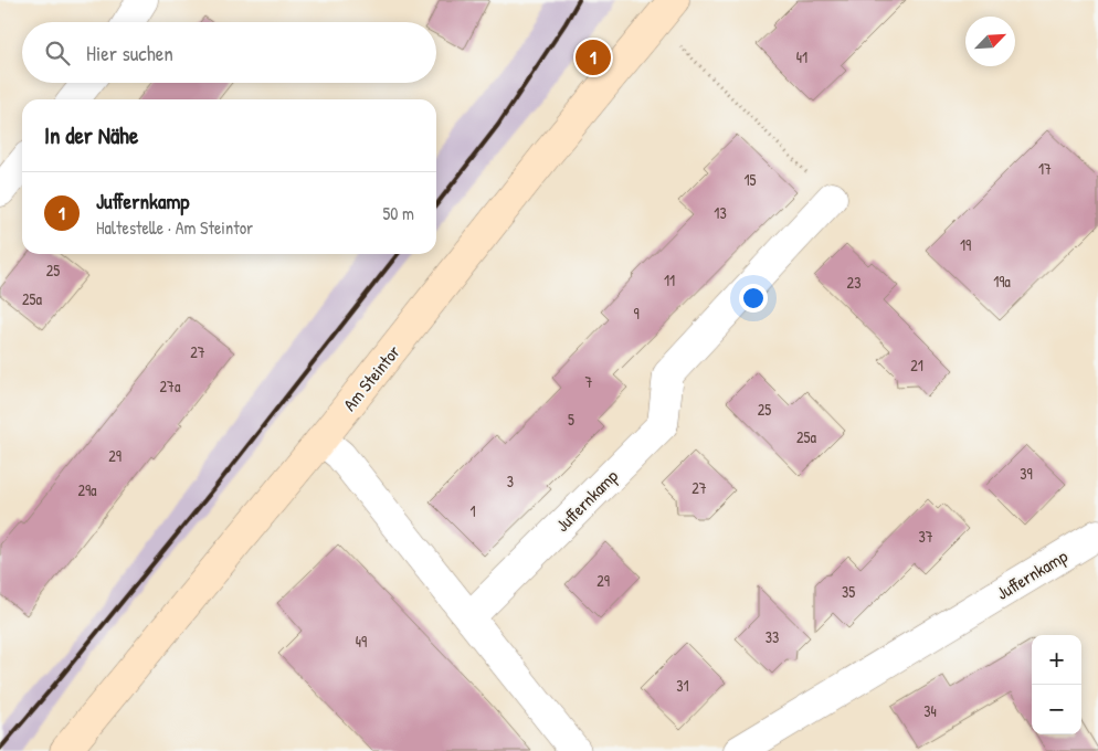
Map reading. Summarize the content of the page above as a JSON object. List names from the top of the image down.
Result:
{
  "streets": {
    "street": ["Am Steintor", "Juffernkamp"]
  },
  "house_numbers": [
    "41",
    "17",
    "15",
    "13",
    "19",
    "25",
    "11",
    "19a",
    "23",
    "25a",
    "9",
    "27",
    "21",
    "7",
    "27a",
    "25",
    "5",
    "25a",
    "29",
    "39",
    "3",
    "27",
    "29a",
    "1",
    "37",
    "29",
    "35",
    "33",
    "49",
    "31",
    "34"
  ],
  "north": "top right",
  "page": {
    "search": "Hier suchen",
    "pins": "1",
    "heading": "In der Nähe",
    "list": [
      {
        "mark": "1",
        "name": "Juffernkamp",
        "note": "Haltestelle · Am Steintor",
        "value": "50 m"
      }
    ],
    "map_buttons": ["+", "−"]
  }
}
